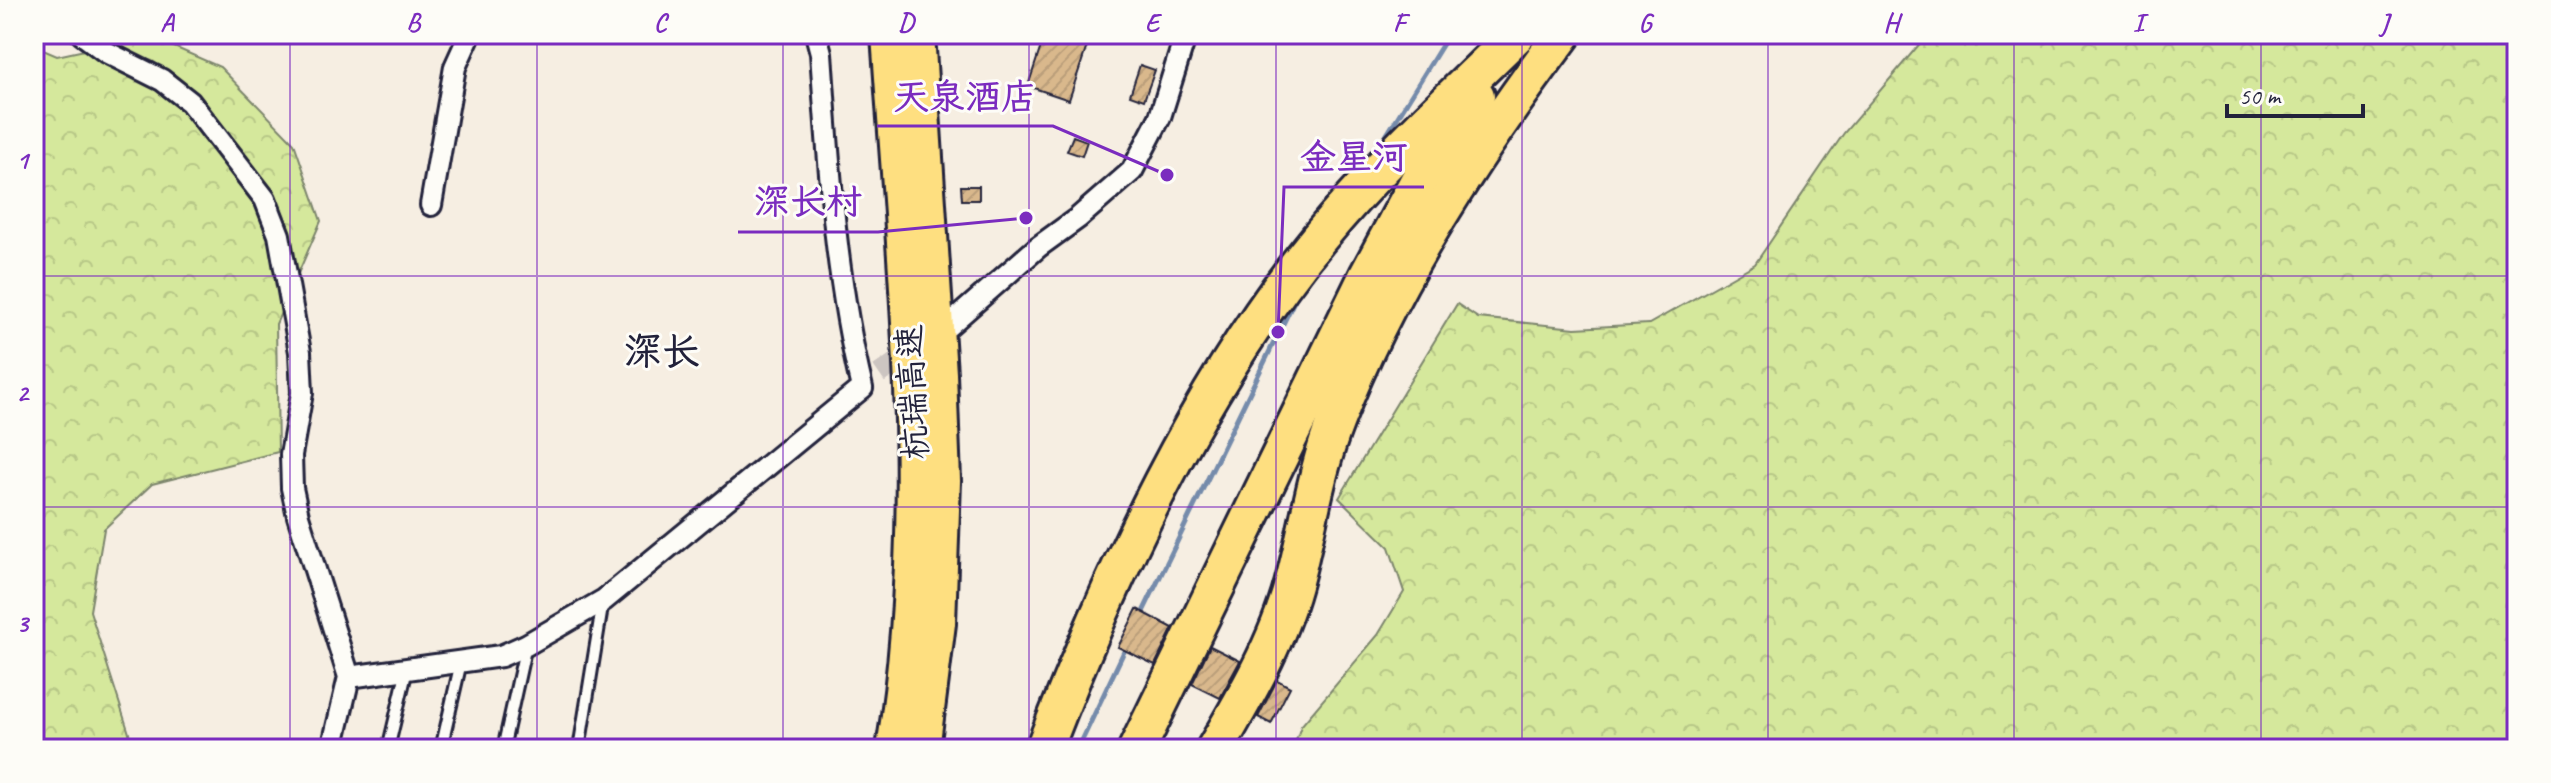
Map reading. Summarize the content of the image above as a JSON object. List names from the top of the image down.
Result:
{
  "streets": {
    "highway": ["杭瑞高速"]
  },
  "districts": ["深长"],
  "places": ["天泉酒店", "深长村", "金星河"],
  "scale_bar": "50 m",
  "grid": {
    "columns": [
      "A",
      "B",
      "C",
      "D",
      "E",
      "F",
      "G",
      "H",
      "I",
      "J"
    ],
    "rows": ["1", "2", "3"]
  }
}
